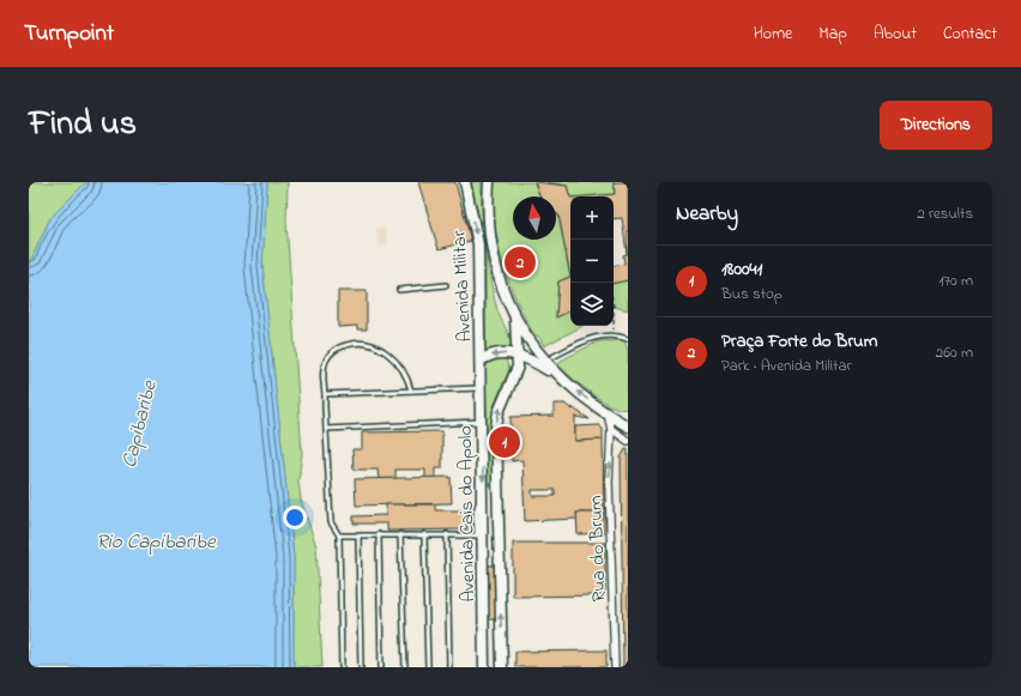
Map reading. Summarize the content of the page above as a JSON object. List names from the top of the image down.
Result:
{
  "streets": {
    "main road": ["Avenida Militar", "Avenida Cais do Apolo"],
    "street": ["Rua do Brum"]
  },
  "crossings": [
    ["Avenida Militar", "Avenida Cais do Apolo"]
  ],
  "one_way": ["Rua do Brum"],
  "water": ["Capibaribe", "Rio Capibaribe"],
  "north": "top",
  "page": {
    "header": "Turnpoint",
    "nav": [
      "Home",
      "Map",
      "About",
      "Contact"
    ],
    "title": "Find us",
    "buttons": "Directions",
    "heading": ["Nearby", "2 results"],
    "map_buttons": ["+", "−"],
    "pins": ["2", "1"],
    "list": [
      {
        "mark": "1",
        "name": "180041",
        "note": "Bus stop",
        "value": "170 m"
      },
      {
        "mark": "2",
        "name": "Praça Forte do Brum",
        "note": "Park · Avenida Militar",
        "value": "260 m"
      }
    ]
  }
}
